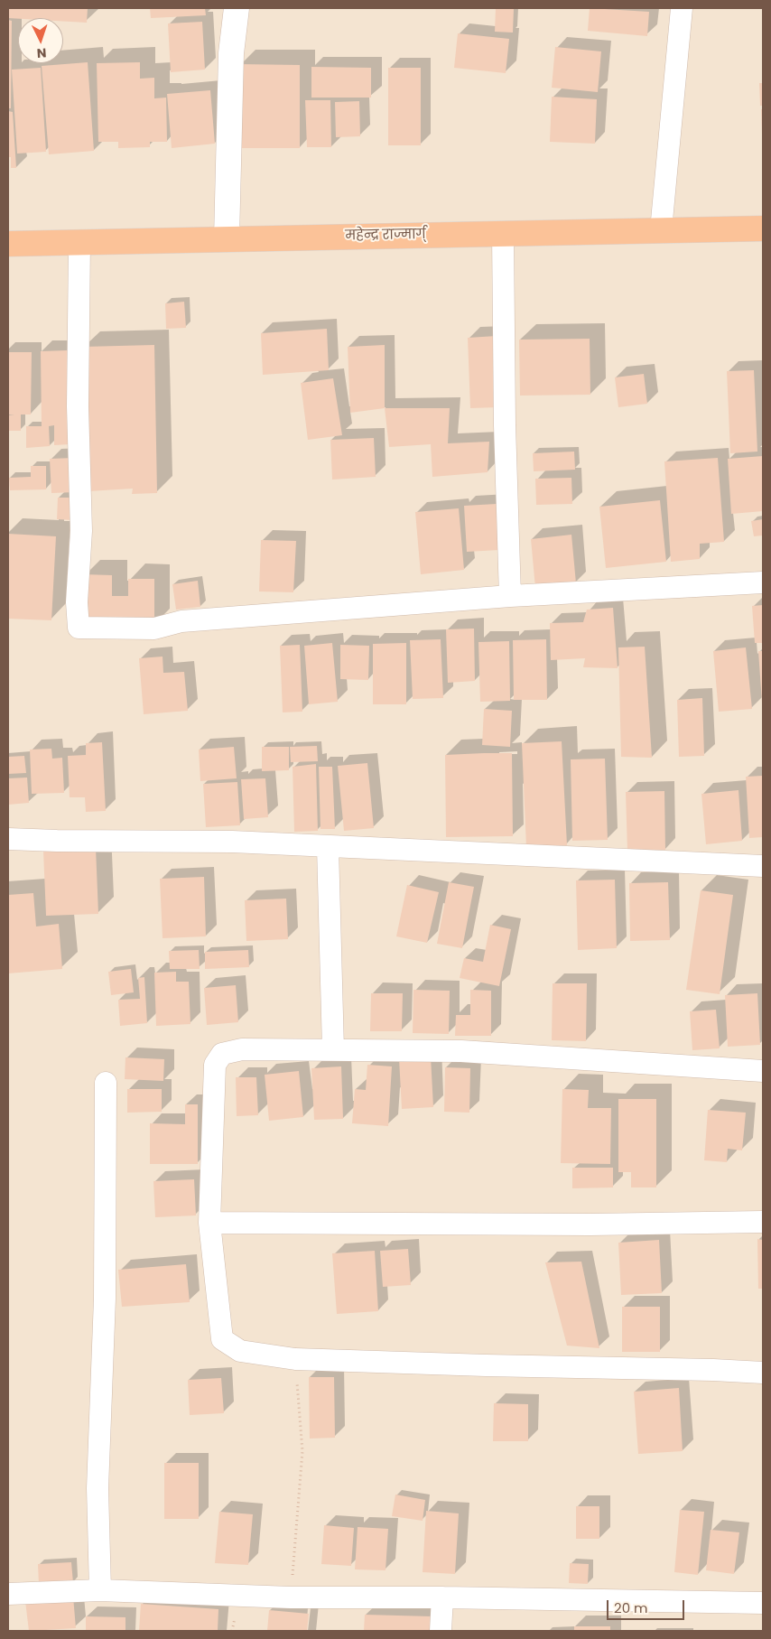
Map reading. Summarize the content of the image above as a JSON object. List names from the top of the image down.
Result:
{
  "streets": {
    "highway": ["महेन्द्र राज्मार्ग्"]
  },
  "scale_bar": "20 m",
  "north": "bottom"
}
